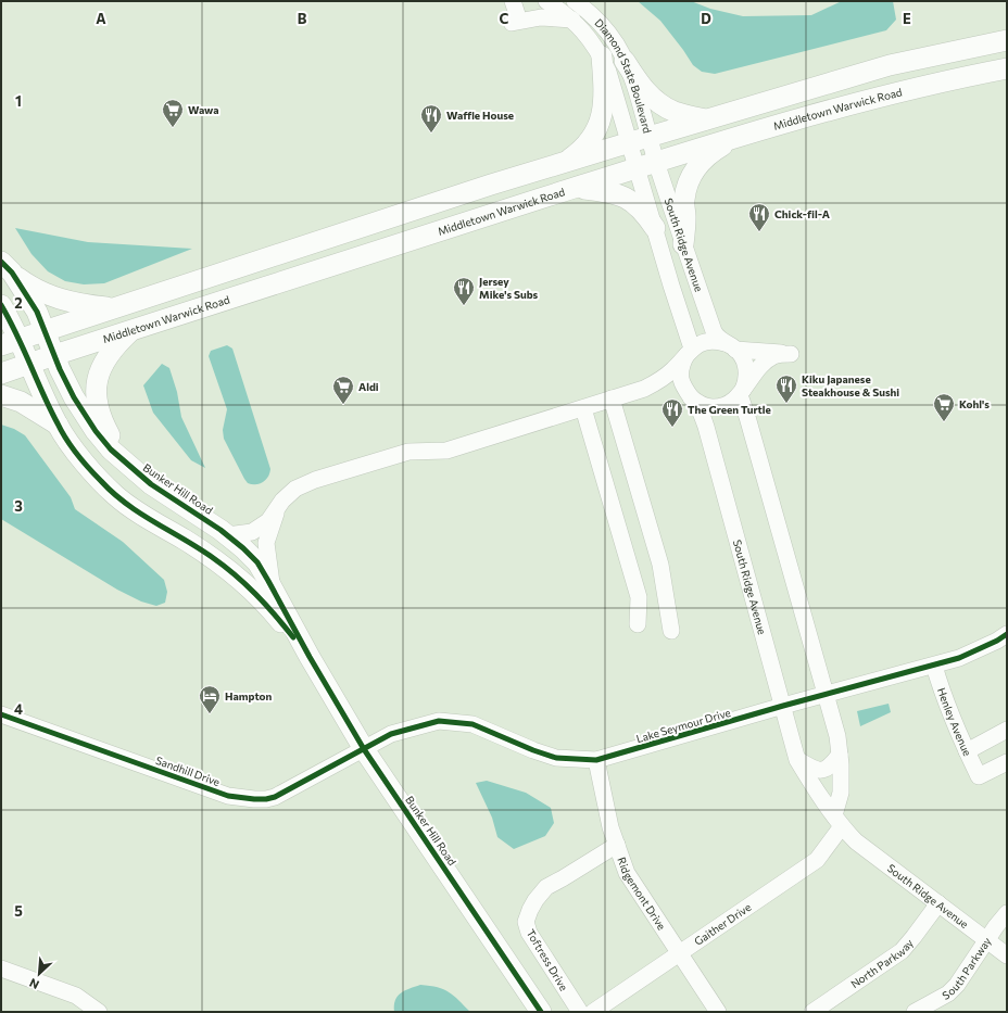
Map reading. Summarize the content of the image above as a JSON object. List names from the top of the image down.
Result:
{
  "streets": {
    "main road": ["Middletown Warwick Road", "Bunker Hill Road"],
    "street": [
      "Diamond State Boulevard",
      "South Ridge Avenue",
      "Henley Avenue",
      "Lake Seymour Drive",
      "Sandhill Drive",
      "Ridgemont Drive",
      "Gaither Drive",
      "Toftress Drive",
      "North Parkway",
      "South Parkway"
    ]
  },
  "crossings": [
    ["Diamond State Boulevard", "South Ridge Avenue"],
    ["Middletown Warwick Road", "South Ridge Avenue"],
    ["Middletown Warwick Road", "Bunker Hill Road"],
    ["South Ridge Avenue", "Lake Seymour Drive"],
    ["South Ridge Avenue", "Gaither Drive"],
    ["South Ridge Avenue", "North Parkway"],
    ["South Ridge Avenue", "South Parkway"],
    ["Bunker Hill Road", "Lake Seymour Drive"],
    ["Bunker Hill Road", "Sandhill Drive"],
    ["Henley Avenue", "Lake Seymour Drive"],
    ["Lake Seymour Drive", "Sandhill Drive"],
    ["Lake Seymour Drive", "Ridgemont Drive"],
    ["Ridgemont Drive", "Gaither Drive"],
    ["Ridgemont Drive", "Toftress Drive"]
  ],
  "places": {
    "supermarket": ["Wawa", "Aldi", "Kohl's"],
    "restaurant": [
      "Waffle House",
      "Chick-fil-A",
      "Jersey Mike's Subs",
      "Kiku Japanese Steakhouse & Sushi",
      "The Green Turtle"
    ],
    "hotel": ["Hampton"]
  },
  "north": "bottom left",
  "grid": {
    "columns": [
      "A",
      "B",
      "C",
      "D",
      "E"
    ],
    "rows": [
      "1",
      "2",
      "3",
      "4",
      "5"
    ]
  }
}
